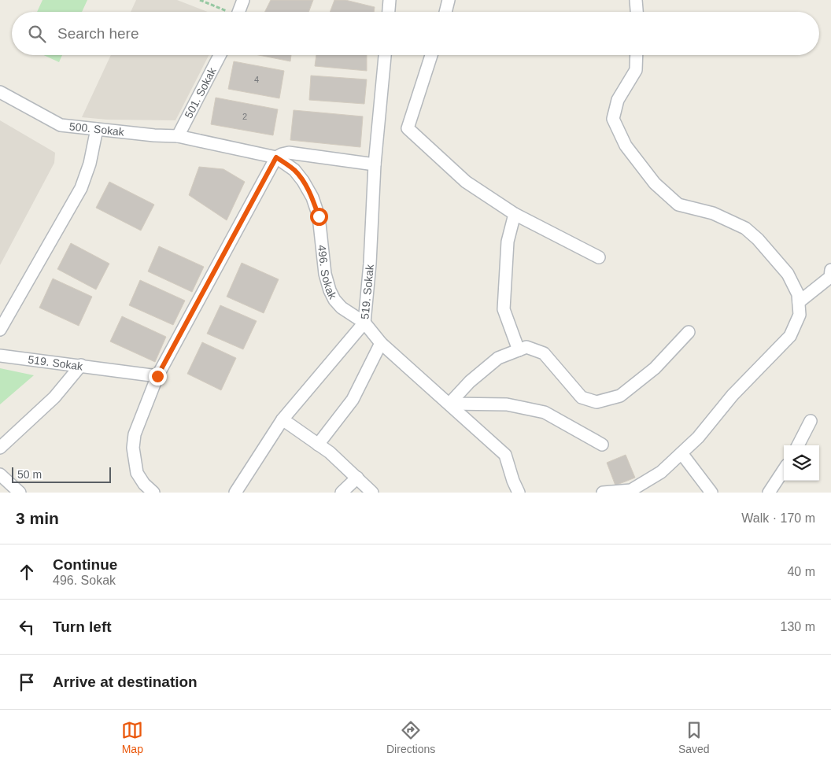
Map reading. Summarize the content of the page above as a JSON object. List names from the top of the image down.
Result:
{
  "streets": {
    "street": [
      "501. Sokak",
      "500. Sokak",
      "496. Sokak",
      "519. Sokak"
    ]
  },
  "crossings": [
    ["501. Sokak", "500. Sokak"],
    ["501. Sokak", "496. Sokak"],
    ["500. Sokak", "496. Sokak"],
    ["496. Sokak", "519. Sokak"]
  ],
  "house_numbers": ["4", "2"],
  "scale_bar": "50 m",
  "page": {
    "search": "Search here",
    "scale": "50 m",
    "heading": ["3 min", "Walk · 170 m"],
    "list": [
      ["Continue", "496. Sokak", "40 m"],
      ["Turn left", "130 m"],
      "Arrive at destination"
    ],
    "nav": ["Map", "Directions", "Saved"]
  }
}
